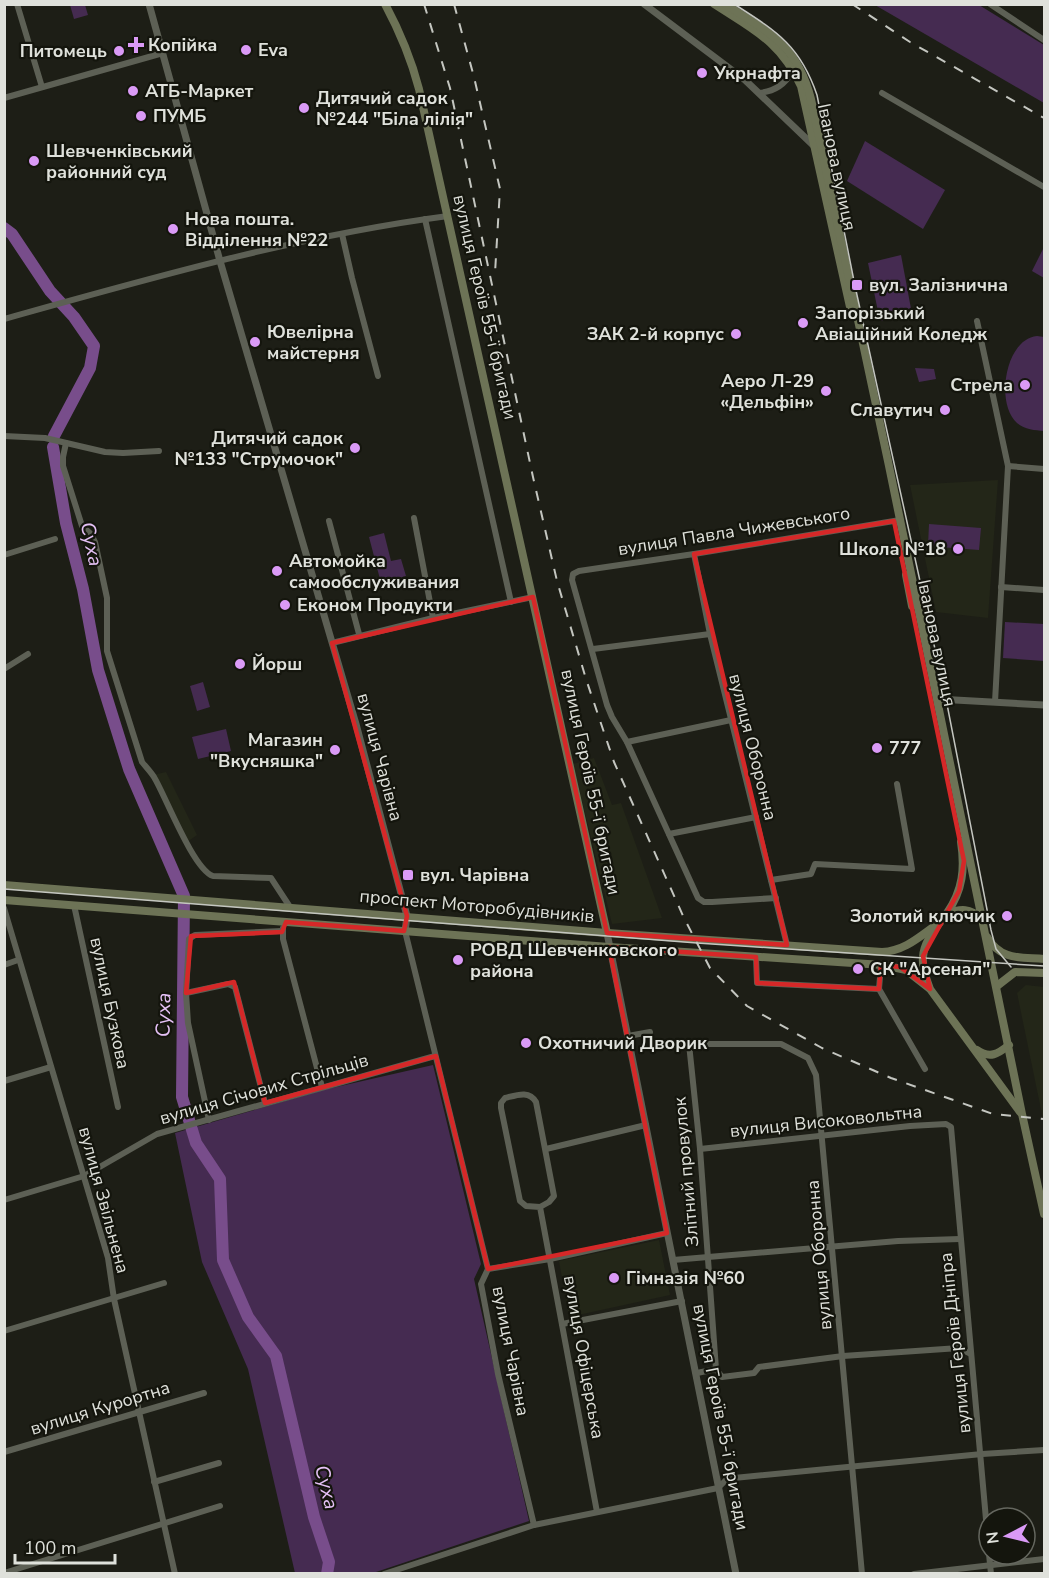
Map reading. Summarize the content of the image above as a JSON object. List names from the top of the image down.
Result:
{
  "streets": {
    "main road": ["Іванова вулиця", "вулиця Героїв 55-ї бригади", "проспект Моторобудівників"],
    "street": [
      "вулиця Павла Чижевського",
      "вулиця Оборонна",
      "вулиця Чарівна",
      "вулиця Бузкова",
      "вулиця Січових Стрільців",
      "вулиця Високовольтна",
      "Злітний провулок",
      "вулиця Звільнена",
      "вулиця Героїв Дніпра",
      "вулиця Офіцерська",
      "вулиця Курортна"
    ]
  },
  "crossings": [
    ["Іванова вулиця", "вулиця Павла Чижевського"],
    ["Іванова вулиця", "проспект Моторобудівників"],
    ["вулиця Героїв 55-ї бригади", "вулиця Павла Чижевського"],
    ["вулиця Героїв 55-ї бригади", "вулиця Оборонна"],
    ["вулиця Героїв 55-ї бригади", "проспект Моторобудівників"],
    ["вулиця Павла Чижевського", "вулиця Оборонна"],
    ["вулиця Оборонна", "проспект Моторобудівників"],
    ["вулиця Оборонна", "вулиця Високовольтна"],
    ["вулиця Оборонна", "Злітний провулок"],
    ["вулиця Чарівна", "проспект Моторобудівників"],
    ["вулиця Чарівна", "вулиця Січових Стрільців"],
    ["проспект Моторобудівників", "вулиця Бузкова"],
    ["вулиця Січових Стрільців", "вулиця Звільнена"],
    ["вулиця Високовольтна", "Злітний провулок"],
    ["вулиця Високовольтна", "вулиця Героїв Дніпра"],
    ["вулиця Звільнена", "вулиця Курортна"]
  ],
  "water": ["Суха"],
  "places": {
    "health": ["Копійка"],
    "other": [
      "Eva",
      "Питомець",
      "Укрнафта",
      "АТБ-Маркет",
      "Дитячий садок №244 \"Біла лілія\"",
      "ПУМБ",
      "Шевченківський районний суд",
      "Нова пошта. Відділення №22",
      "Запорізький Авіаційний Коледж",
      "ЗАК 2-й корпус",
      "Ювелірна майстерня",
      "Стрела",
      "Аеро Л-29 «Дельфін»",
      "Славутич",
      "Дитячий садок №133 \"Струмочок\"",
      "Школа №18",
      "Автомойка самообслуживания",
      "Економ Продукти",
      "Йорш",
      "777",
      "Магазин \"Вкусняшка\"",
      "Золотий ключик",
      "РОВД Шевченковского района",
      "СК \"Арсенал\"",
      "Охотничий Дворик",
      "Гімназія №60"
    ],
    "transit": ["вул. Залізнична", "вул. Чарівна"]
  },
  "scale_bar": "100 m",
  "north": "left"
}
